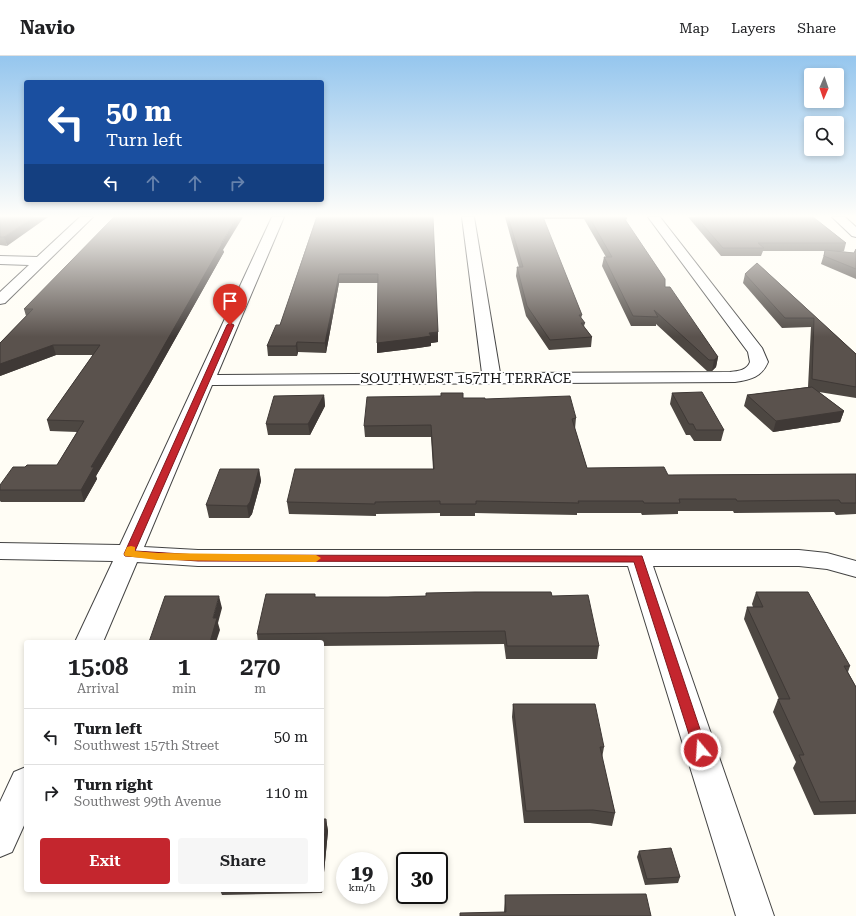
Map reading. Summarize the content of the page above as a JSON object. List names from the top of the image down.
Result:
{
  "streets": {
    "street": ["SOUTHWEST 157TH TERRACE"]
  },
  "north": "bottom",
  "page": {
    "header": "Navio",
    "nav": ["Map", "Layers", "Share"],
    "turn": ["50 m", "Turn left"],
    "eta": [
      "15:08",
      "Arrival",
      "1",
      "min",
      "270",
      "m"
    ],
    "list": [
      {
        "name": "Turn left",
        "note": "Southwest 157th Street",
        "value": "50 m"
      },
      {
        "name": "Turn right",
        "note": "Southwest 99th Avenue",
        "value": "110 m"
      }
    ],
    "buttons": ["Exit", "Share"],
    "speed": "19 km/h",
    "limit": "30"
  }
}
